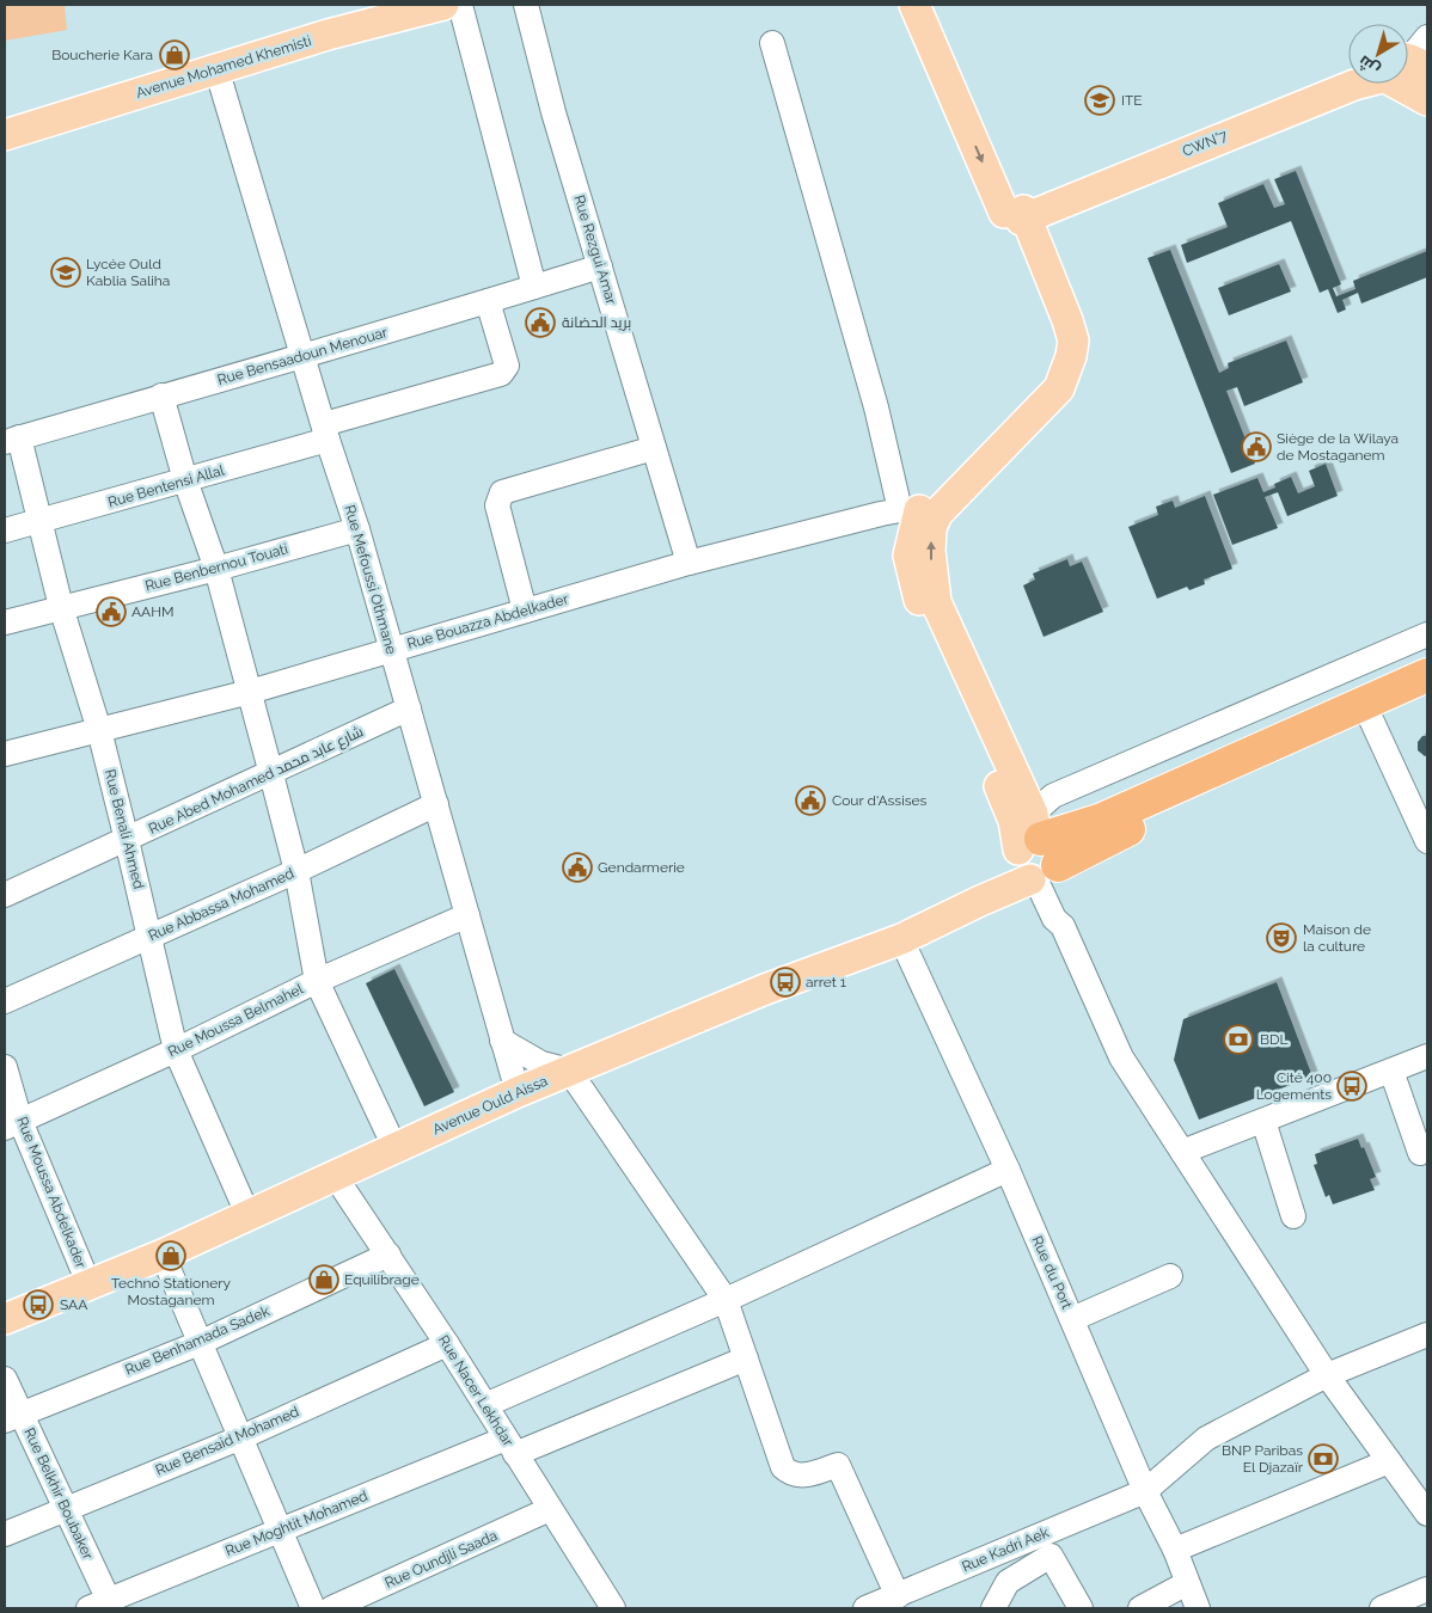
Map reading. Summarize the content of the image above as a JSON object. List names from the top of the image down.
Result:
{
  "streets": {
    "main road": ["Avenue Mohamed Khemisti", "CWN°7", "Avenue Ould Aissa"],
    "street": [
      "Rue Rezgui Amar",
      "Rue Bensaadoun Menouar",
      "Rue Bentensi Allal",
      "Rue Benbernou Touati",
      "Rue Mefoussi Othmane",
      "Rue Bouazza Abdelkader",
      "Rue Abed Mohamed شارع عابد محمد",
      "Rue Benali Ahmed",
      "Rue Abbassa Mohamed",
      "Rue Moussa Belmahel",
      "Rue Moussa Abdelkader",
      "Rue du Port",
      "Rue Benhamada Sadek",
      "Rue Nacer Lekhdar",
      "Rue Bensaid Mohamed",
      "Rue Belkhir Boubaker",
      "Rue Moghtit Mohamed",
      "Rue Kadri Aek",
      "Rue Oundjli Saada"
    ]
  },
  "crossings": [
    ["Avenue Mohamed Khemisti", "Rue Mefoussi Othmane"],
    ["Rue Rezgui Amar", "Rue Bensaadoun Menouar"],
    ["Rue Rezgui Amar", "Rue Bouazza Abdelkader"],
    ["Rue Bensaadoun Menouar", "Rue Bentensi Allal"],
    ["Rue Bensaadoun Menouar", "Rue Mefoussi Othmane"],
    ["Rue Bensaadoun Menouar", "Rue Benali Ahmed"],
    ["Rue Bentensi Allal", "Rue Mefoussi Othmane"],
    ["Rue Bentensi Allal", "Rue Benali Ahmed"],
    ["Rue Benbernou Touati", "Rue Mefoussi Othmane"],
    ["Rue Benbernou Touati", "Rue Benali Ahmed"],
    ["Rue Mefoussi Othmane", "Rue Bouazza Abdelkader"],
    ["Rue Mefoussi Othmane", "Rue Abed Mohamed شارع عابد محمد"],
    ["Rue Mefoussi Othmane", "Rue Abbassa Mohamed"],
    ["Rue Mefoussi Othmane", "Rue Moussa Belmahel"],
    ["Rue Mefoussi Othmane", "Avenue Ould Aissa"],
    ["Rue Bouazza Abdelkader", "Rue Benali Ahmed"],
    ["Rue Abed Mohamed شارع عابد محمد", "Rue Benali Ahmed"],
    ["Rue Benali Ahmed", "Rue Abbassa Mohamed"],
    ["Rue Benali Ahmed", "Rue Moussa Belmahel"],
    ["Rue Benali Ahmed", "Avenue Ould Aissa"],
    ["Rue Moussa Belmahel", "Rue Moussa Abdelkader"],
    ["Avenue Ould Aissa", "Rue Moussa Abdelkader"],
    ["Avenue Ould Aissa", "Rue du Port"],
    ["Avenue Ould Aissa", "Rue Nacer Lekhdar"],
    ["Rue du Port", "Rue Kadri Aek"],
    ["Rue Benhamada Sadek", "Rue Nacer Lekhdar"],
    ["Rue Benhamada Sadek", "Rue Belkhir Boubaker"],
    ["Rue Nacer Lekhdar", "Rue Bensaid Mohamed"],
    ["Rue Nacer Lekhdar", "Rue Moghtit Mohamed"],
    ["Rue Nacer Lekhdar", "Rue Oundjli Saada"],
    ["Rue Bensaid Mohamed", "Rue Belkhir Boubaker"],
    ["Rue Belkhir Boubaker", "Rue Moghtit Mohamed"]
  ],
  "places": {
    "shop": ["Boucherie Kara", "Techno Stationery Mostaganem", "Equilibrage"],
    "school or university": ["ITE", "Lycée Ould Kablia Saliha"],
    "public building": [
      "بريد الحضانة",
      "Siège de la Wilaya de Mostaganem",
      "AAHM",
      "Cour d'Assises",
      "Gendarmerie"
    ],
    "theatre": ["Maison de la culture"],
    "bus stop": ["arret 1", "Cité 400 Logements", "SAA"],
    "bank": ["BDL", "BNP Paribas El Djazaïr"]
  },
  "north": "bottom left"
}
